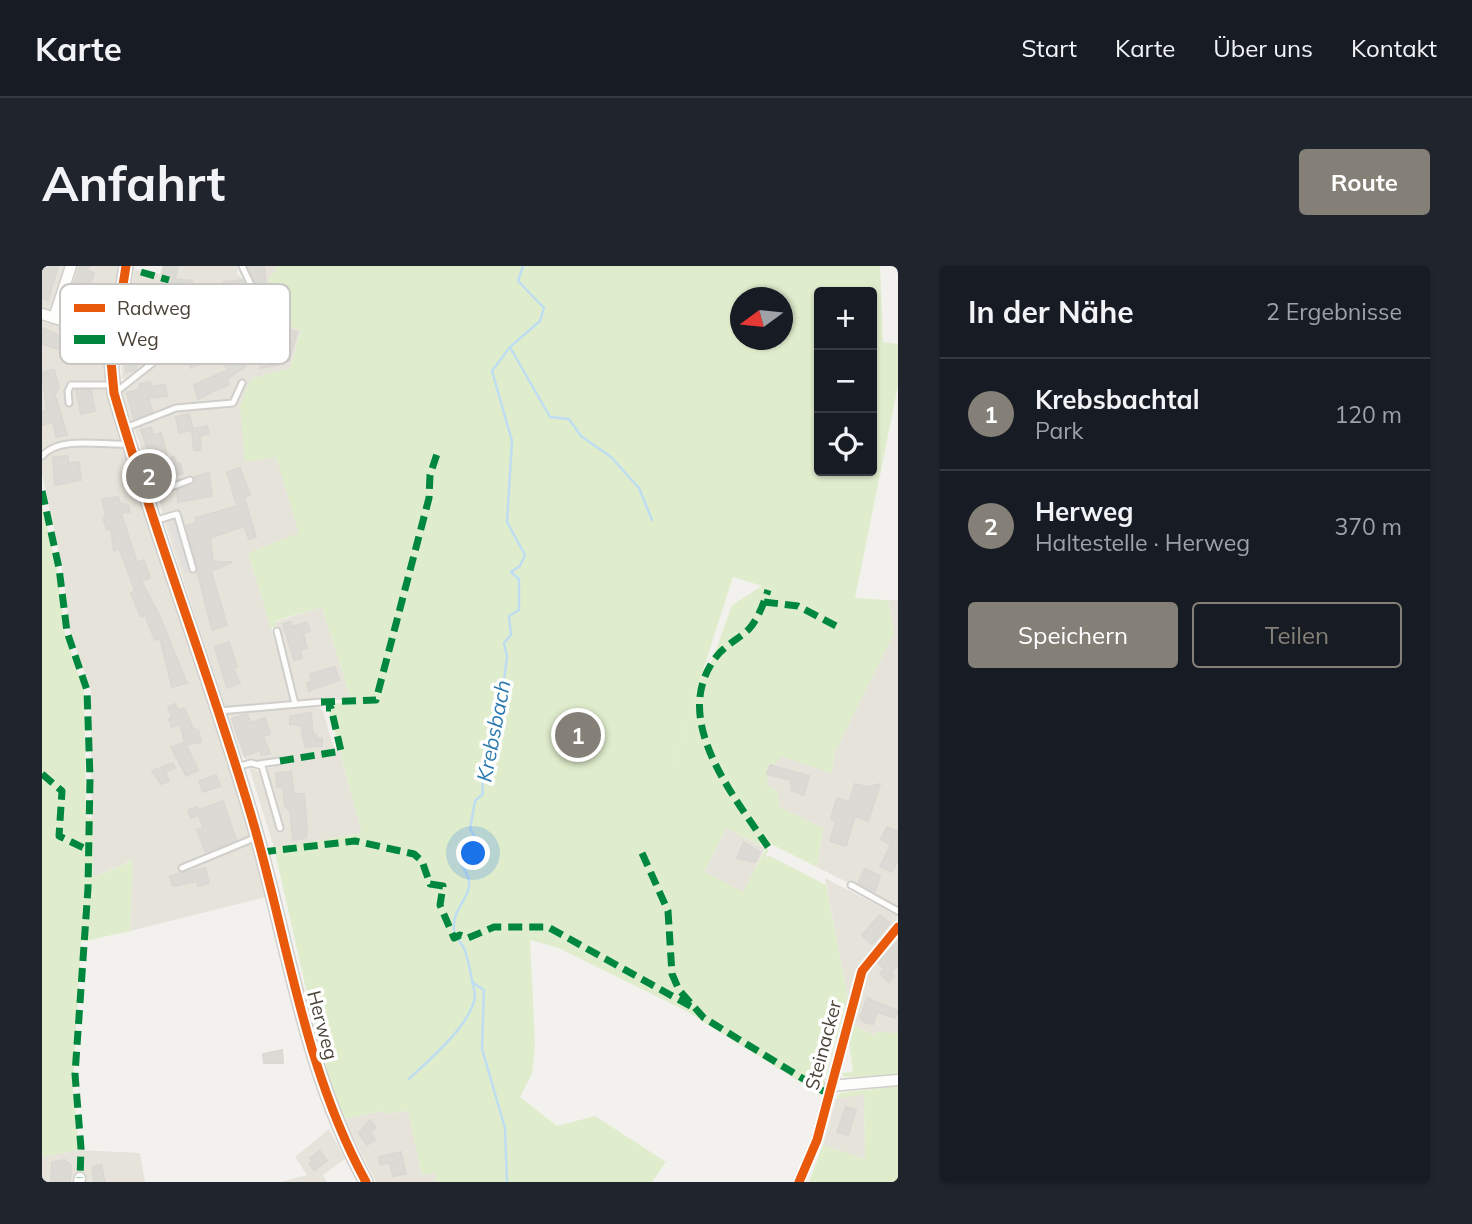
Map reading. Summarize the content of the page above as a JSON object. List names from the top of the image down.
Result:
{
  "streets": {
    "street": ["Herweg", "Steinacker"]
  },
  "water": ["Krebsbach"],
  "legend": ["Radweg", "Weg"],
  "north": "left",
  "page": {
    "header": "Karte",
    "nav": [
      "Start",
      "Karte",
      "Über uns",
      "Kontakt"
    ],
    "buttons": [
      "Route",
      ["Speichern", "Teilen"]
    ],
    "title": "Anfahrt",
    "heading": ["In der Nähe", "2 Ergebnisse"],
    "map_buttons": ["+", "−"],
    "list": [
      {
        "mark": "1",
        "name": "Krebsbachtal",
        "note": "Park",
        "value": "120 m"
      },
      {
        "mark": "2",
        "name": "Herweg",
        "note": "Haltestelle · Herweg",
        "value": "370 m"
      }
    ],
    "pins": ["2", "1"]
  }
}
